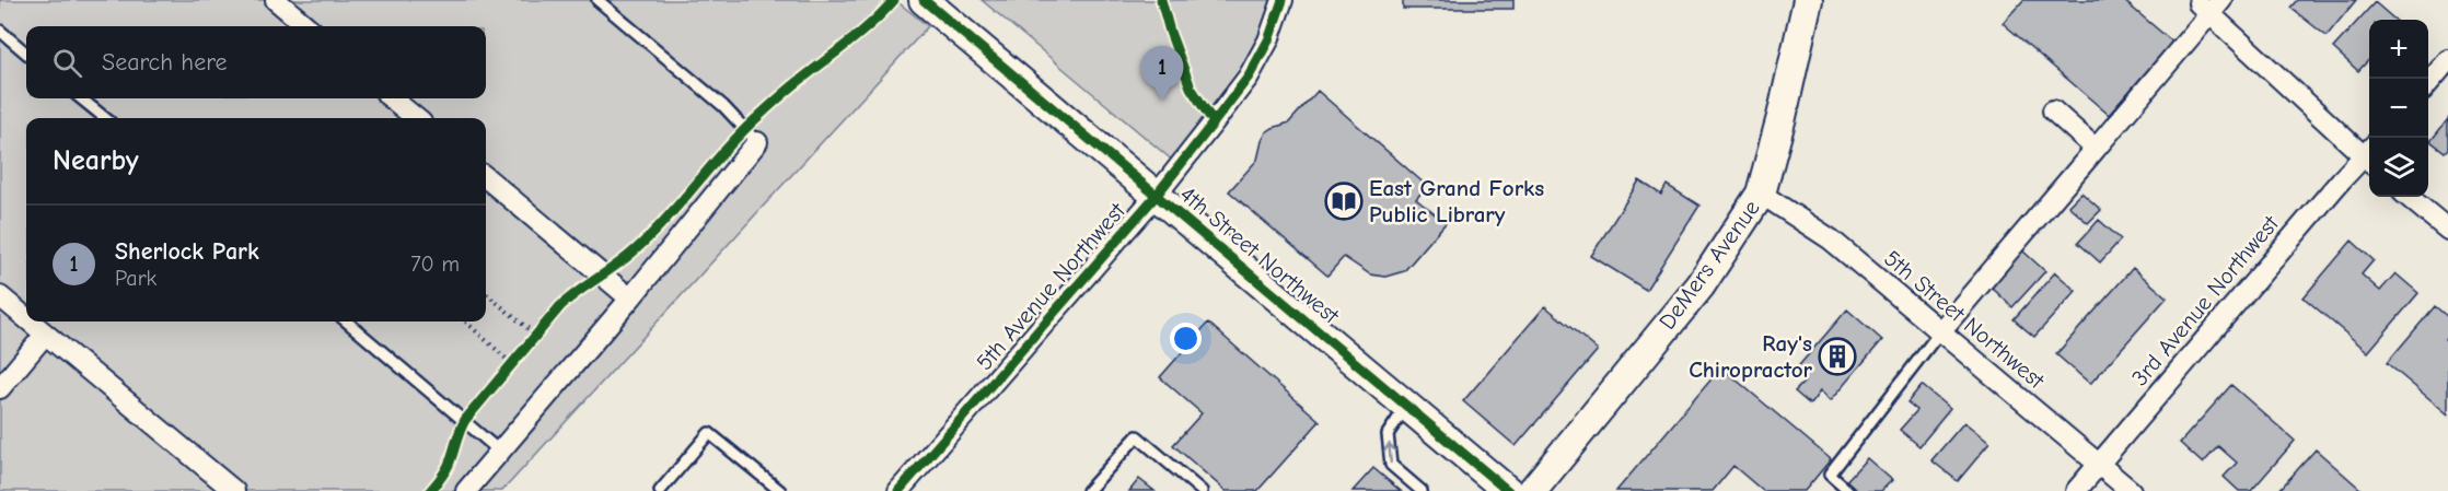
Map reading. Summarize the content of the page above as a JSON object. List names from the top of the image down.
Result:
{
  "streets": {
    "street": [
      "4th Street Northwest",
      "DeMers Avenue",
      "5th Avenue Northwest",
      "3rd Avenue Northwest",
      "5th Street Northwest"
    ]
  },
  "crossings": [
    ["4th Street Northwest", "5th Avenue Northwest"],
    ["DeMers Avenue", "5th Street Northwest"],
    ["3rd Avenue Northwest", "5th Street Northwest"]
  ],
  "places": {
    "library": ["East Grand Forks Public Library"],
    "building": ["Ray's Chiropractor"]
  },
  "page": {
    "map_buttons": ["+", "−"],
    "search": "Search here",
    "pins": "1",
    "heading": "Nearby",
    "list": [
      {
        "mark": "1",
        "name": "Sherlock Park",
        "note": "Park",
        "value": "70 m"
      }
    ]
  }
}
